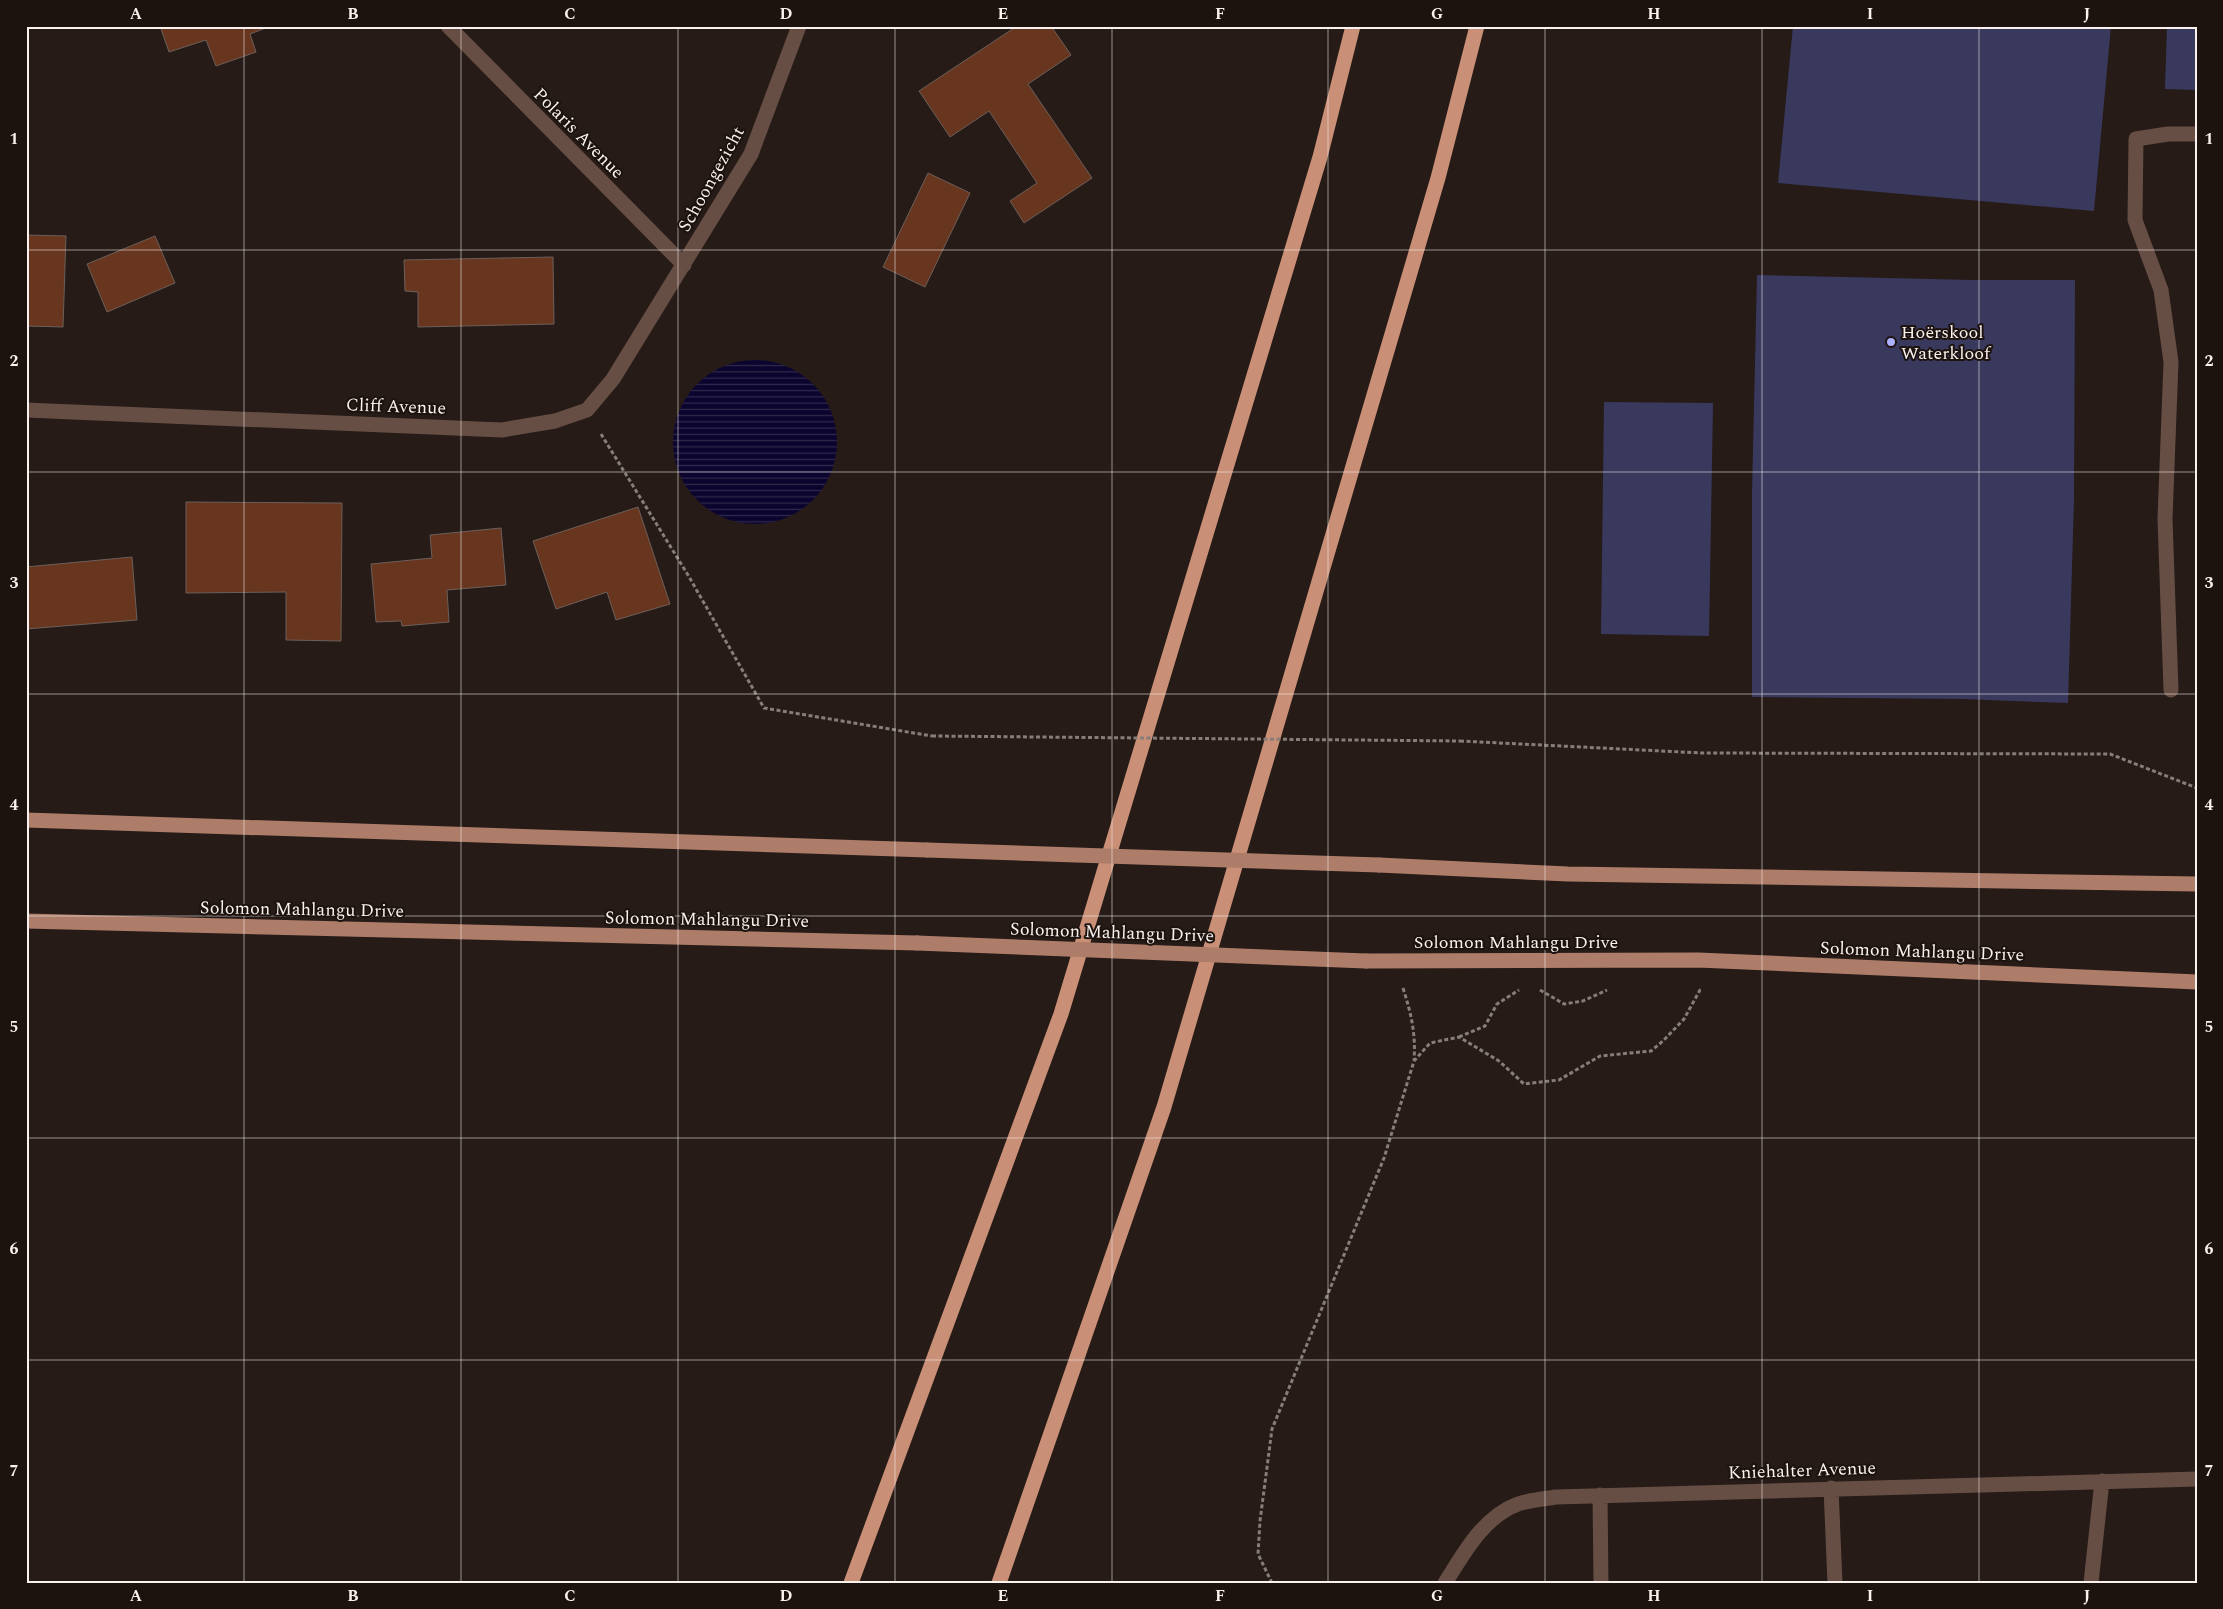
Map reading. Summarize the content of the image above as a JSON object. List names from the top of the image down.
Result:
{
  "streets": {
    "main road": ["Solomon Mahlangu Drive"],
    "street": [
      "Polaris Avenue",
      "Schoongezicht",
      "Cliff Avenue",
      "Kniehalter Avenue"
    ]
  },
  "crossings": [
    ["Polaris Avenue", "Schoongezicht"]
  ],
  "places": ["Hoërskool Waterkloof"],
  "grid": {
    "columns": [
      "A",
      "B",
      "C",
      "D",
      "E",
      "F",
      "G",
      "H",
      "I",
      "J"
    ],
    "rows": [
      "1",
      "2",
      "3",
      "4",
      "5",
      "6",
      "7"
    ]
  }
}
